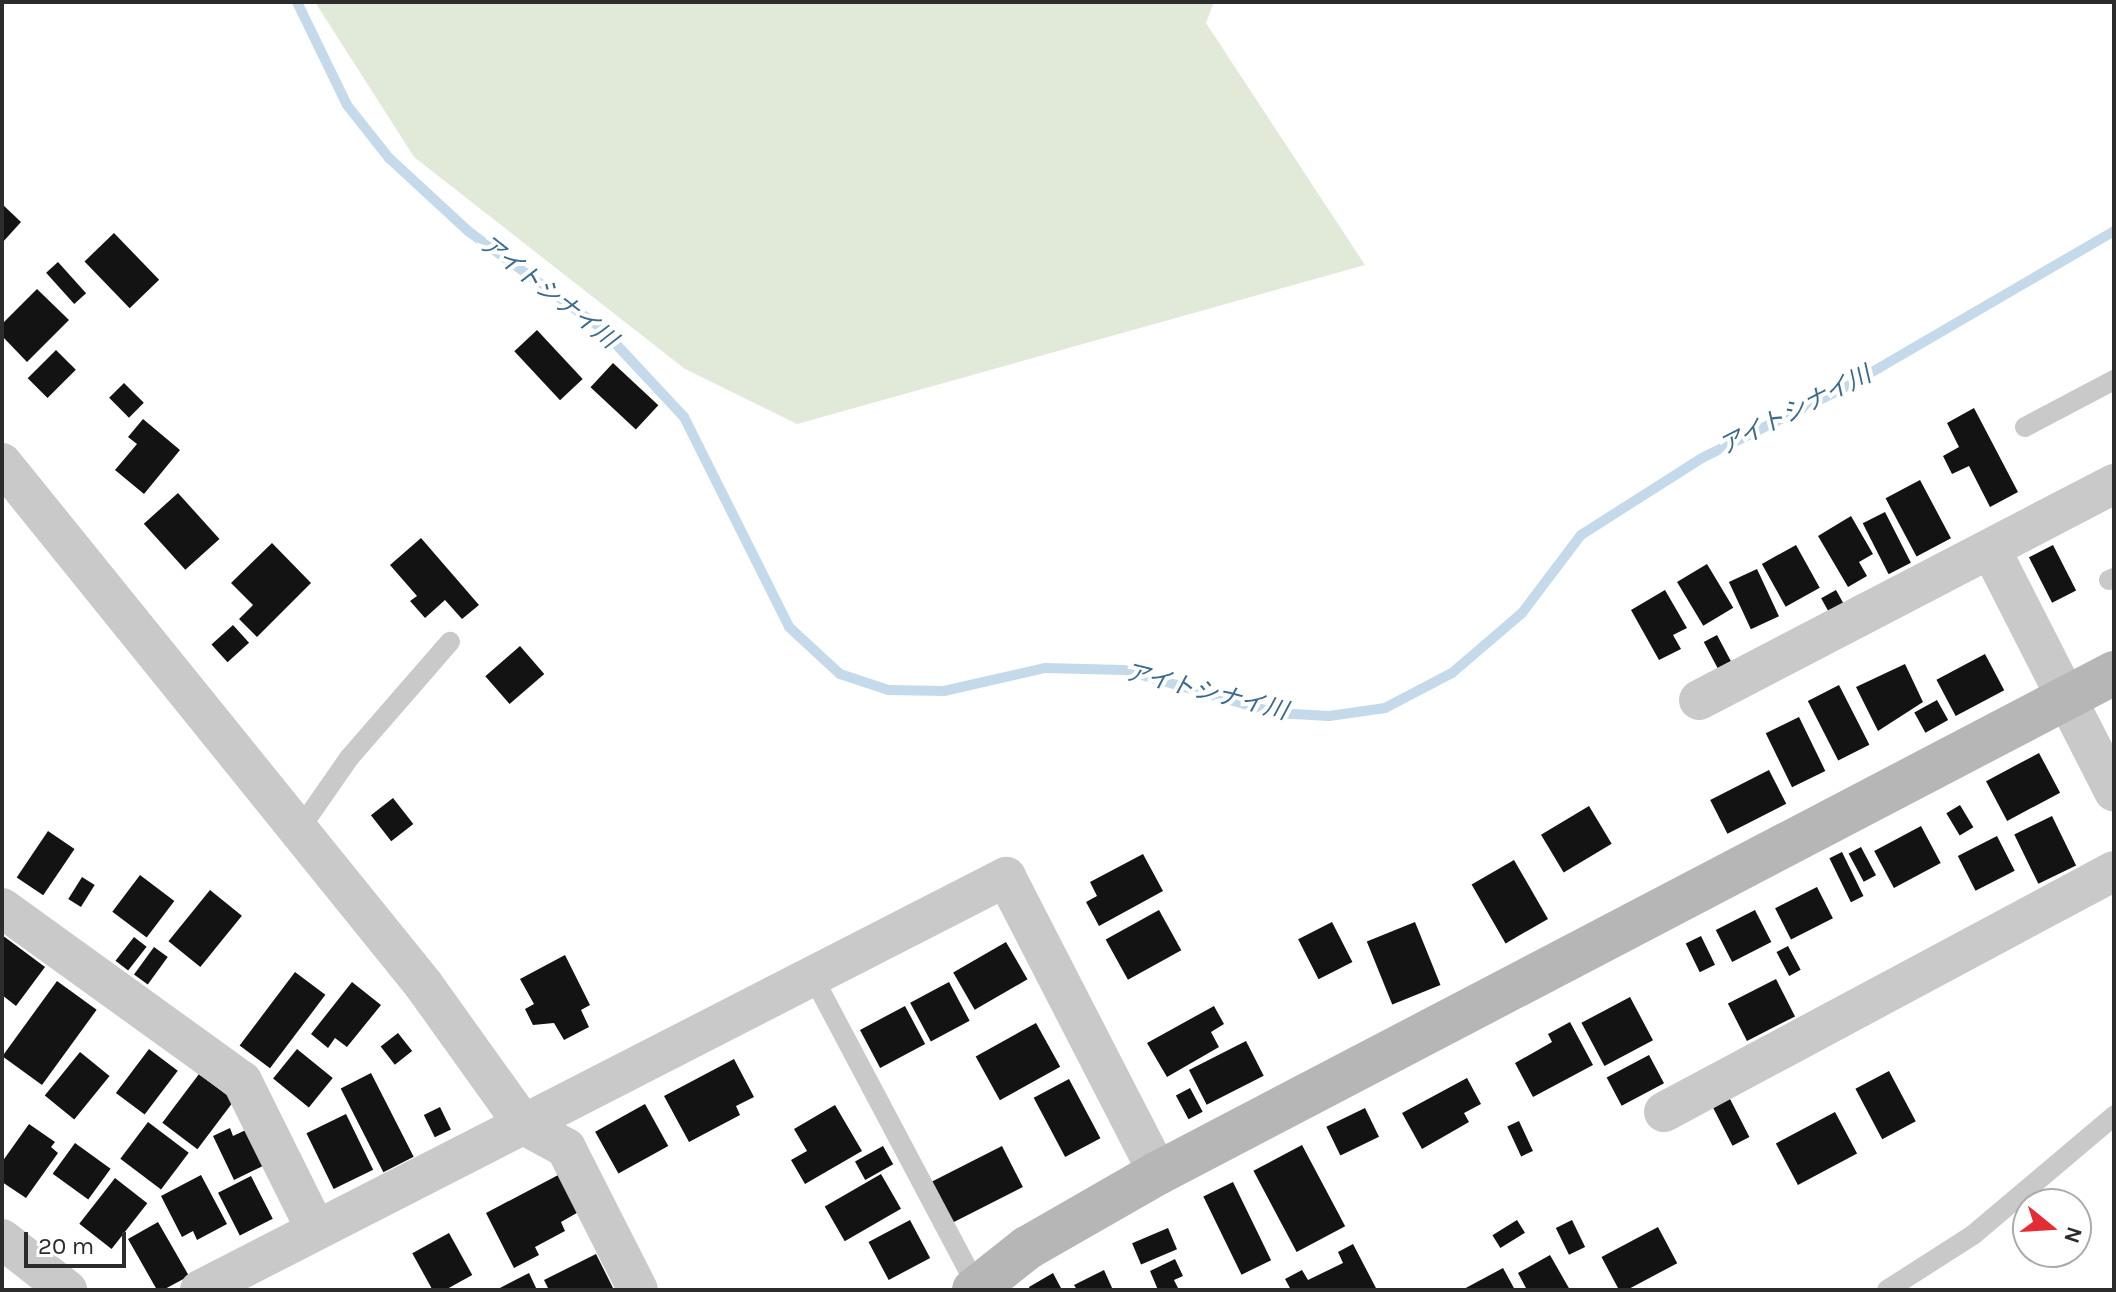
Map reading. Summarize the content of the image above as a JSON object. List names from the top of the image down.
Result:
{
  "water": ["アイトシナイ川"],
  "scale_bar": "20 m",
  "north": "right"
}
